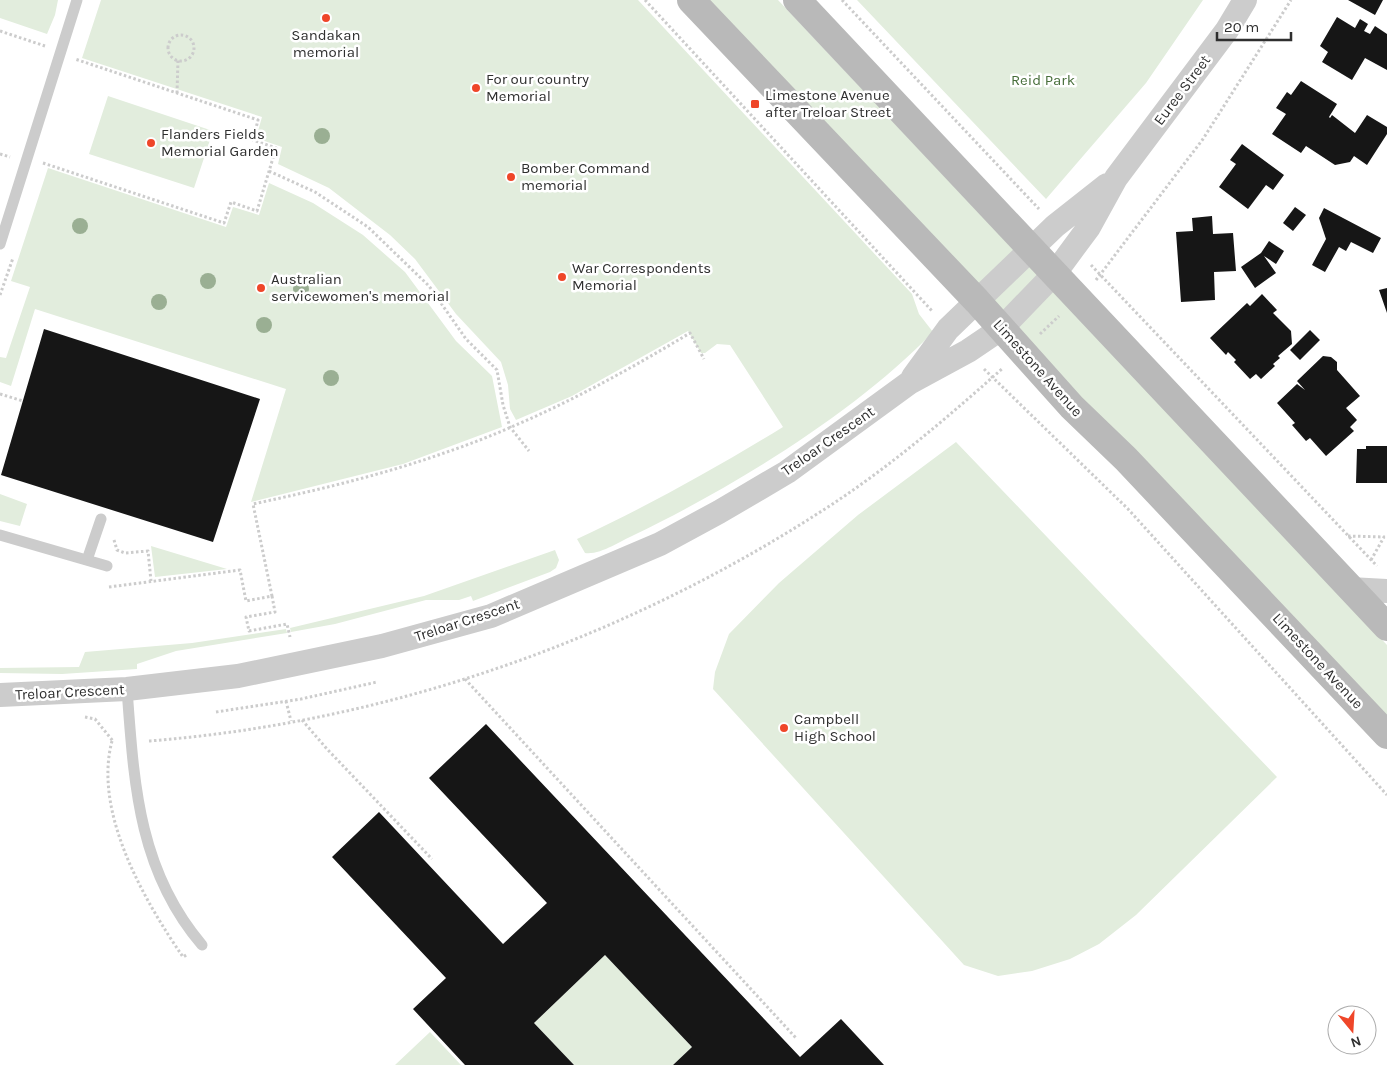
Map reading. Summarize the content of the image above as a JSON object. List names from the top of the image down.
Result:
{
  "streets": {
    "main road": ["Limestone Avenue"],
    "street": ["Euree Street", "Treloar Crescent"]
  },
  "crossings": [
    ["Euree Street", "Limestone Avenue"],
    ["Euree Street", "Treloar Crescent"],
    ["Limestone Avenue", "Treloar Crescent"]
  ],
  "parks": ["Reid Park"],
  "places": {
    "other": [
      "Sandakan memorial",
      "For our country Memorial",
      "Flanders Fields Memorial Garden",
      "Bomber Command memorial",
      "War Correspondents Memorial",
      "Australian servicewomen's memorial",
      "Campbell High School"
    ],
    "transit": ["Limestone Avenue after Treloar Street"]
  },
  "scale_bar": "20 m",
  "north": "bottom"
}
